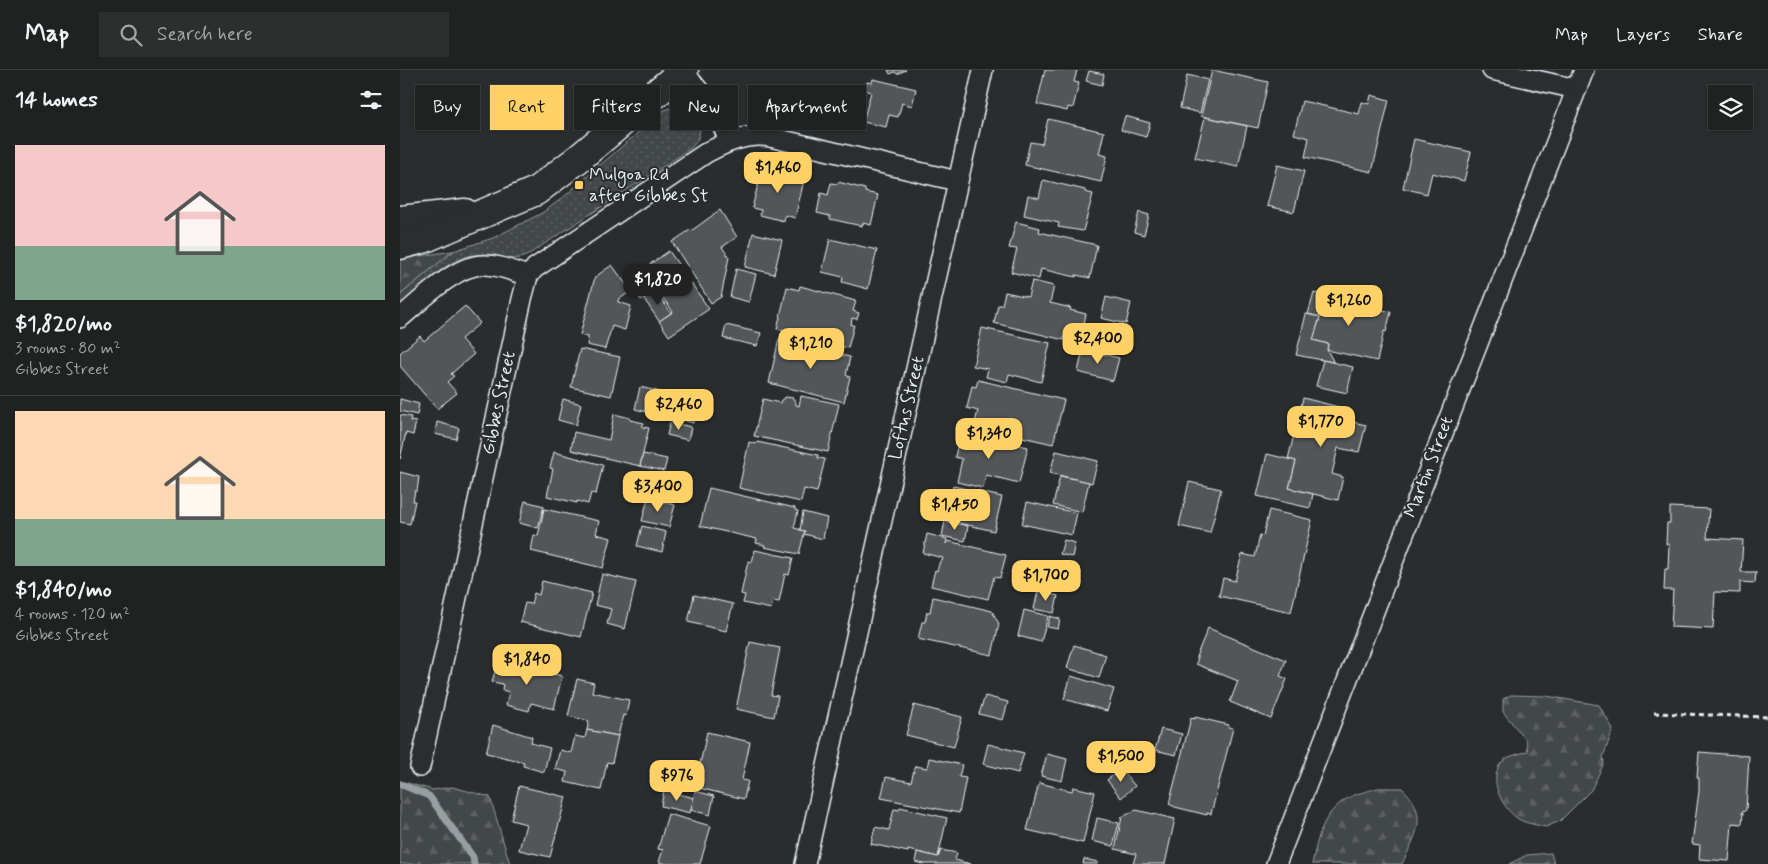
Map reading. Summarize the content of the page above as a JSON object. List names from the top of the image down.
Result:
{
  "streets": {
    "street": ["Gibbes Street", "Loftus Street", "Martin Street"]
  },
  "places": {
    "transit": ["Mulgoa Rd after Gibbes St"]
  },
  "page": {
    "header": "Map",
    "search": "Search here",
    "nav": ["Map", "Layers", "Share"],
    "heading": "14 homes",
    "chip": [
      "Buy",
      "Rent",
      "Filters",
      "New",
      "Apartment"
    ],
    "list": [
      {
        "name": "$1,820/mo",
        "note": "3 rooms · 80 m² · Gibbes Street"
      },
      {
        "name": "$1,840/mo",
        "note": "4 rooms · 120 m² · Gibbes Street"
      }
    ],
    "price": [
      "$1,460",
      "$1,820",
      "$1,260",
      "$2,400",
      "$1,210",
      "$2,460",
      "$1,770",
      "$1,340",
      "$3,400",
      "$1,450",
      "$1,700",
      "$1,840",
      "$1,500",
      "$976"
    ]
  }
}
